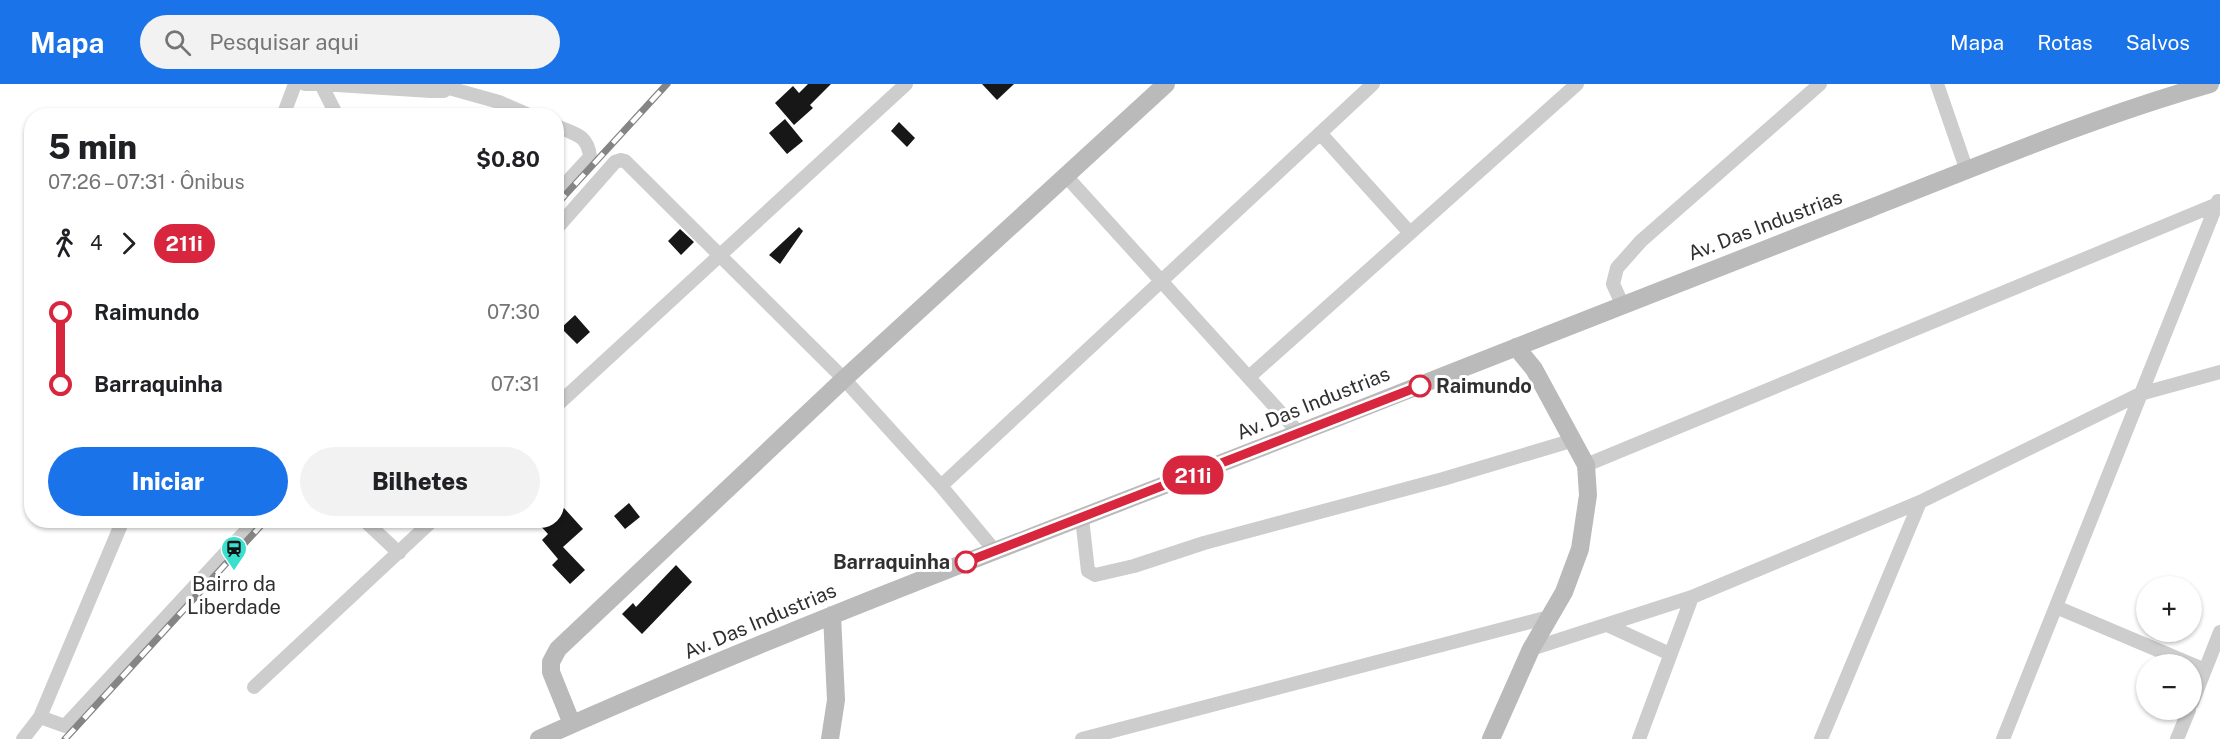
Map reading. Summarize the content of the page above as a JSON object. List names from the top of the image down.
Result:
{
  "streets": {
    "main road": ["Av. Das Industrias"]
  },
  "places": {
    "other": ["Raimundo", "Barraquinha"],
    "station": ["Bairro da Liberdade"]
  },
  "lines": ["bus line 211i"],
  "page": {
    "header": "Mapa",
    "search": "Pesquisar aqui",
    "nav": ["Mapa", "Rotas", "Salvos"],
    "on_map": "211i",
    "heading": ["5 min", "07:26 – 07:31 · Ônibus", "$0.80"],
    "legs": ["4", "211i"],
    "list": [
      {
        "name": "Raimundo",
        "value": "07:30"
      },
      {
        "name": "Barraquinha",
        "value": "07:31"
      }
    ],
    "buttons": ["Iniciar", "Bilhetes"],
    "map_buttons": ["+", "−"]
  }
}
